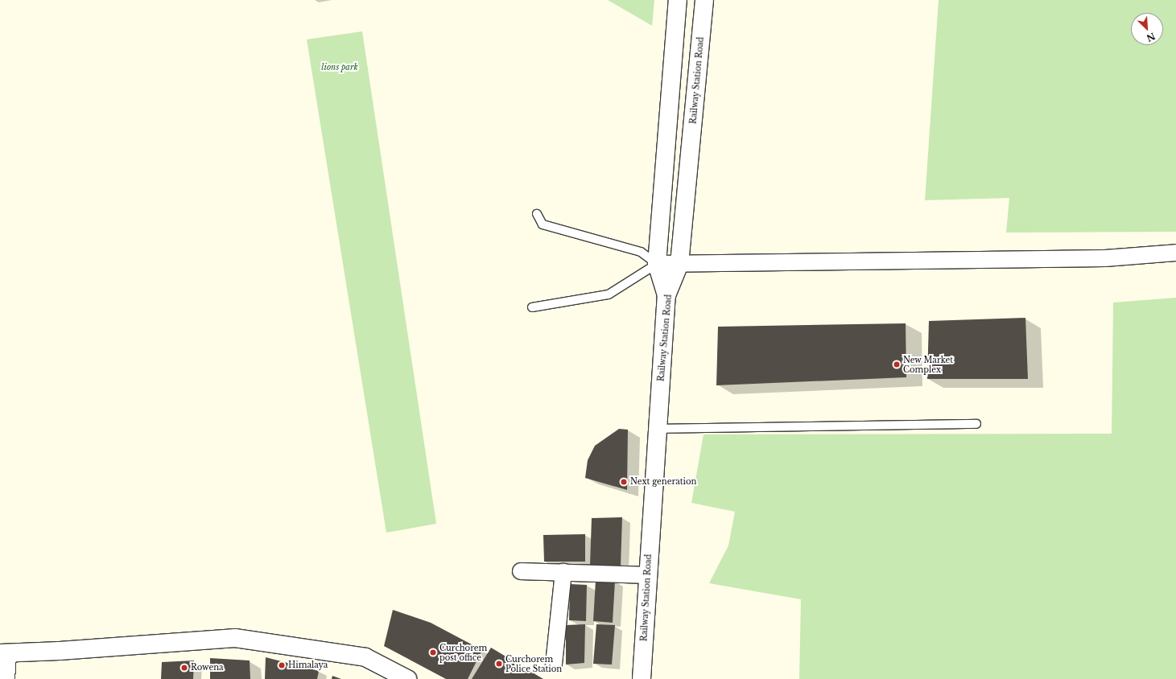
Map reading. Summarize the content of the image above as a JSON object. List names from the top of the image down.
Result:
{
  "streets": {
    "street": ["Railway Station Road"]
  },
  "parks": ["lions park"],
  "places": [
    "New Market Complex",
    "Next generation",
    "Curchorem post office",
    "Curchorem Police Station",
    "Himalaya",
    "Rowena"
  ],
  "north": "bottom right"
}
